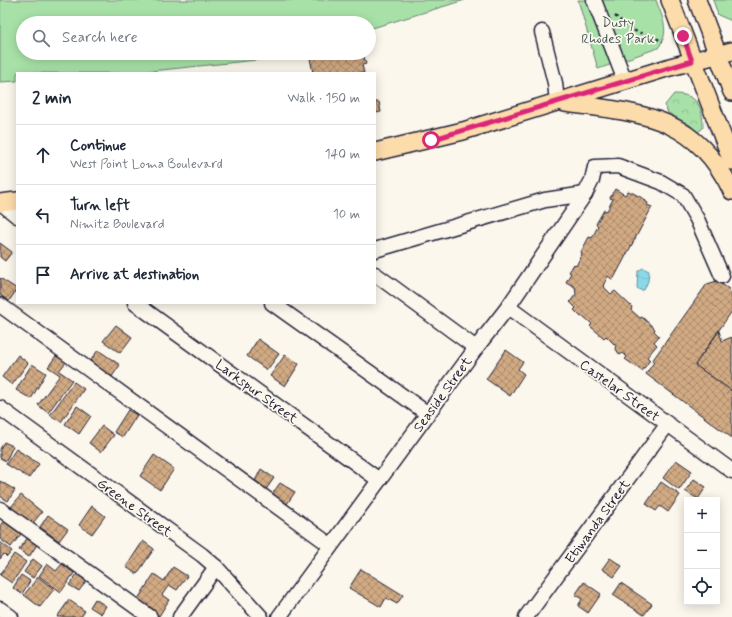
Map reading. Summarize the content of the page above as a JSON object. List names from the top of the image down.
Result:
{
  "streets": {
    "street": [
      "Castelar Street",
      "Larkspur Street",
      "Seaside Street",
      "Greene Street",
      "Etiwanda Street"
    ]
  },
  "crossings": [
    ["Castelar Street", "Seaside Street"],
    ["Castelar Street", "Etiwanda Street"],
    ["Larkspur Street", "Seaside Street"]
  ],
  "parks": ["Dusty Rhodes Park"],
  "page": {
    "search": "Search here",
    "heading": ["2 min", "Walk · 150 m"],
    "list": [
      ["Continue", "West Point Loma Boulevard", "140 m"],
      ["Turn left", "Nimitz Boulevard", "10 m"],
      "Arrive at destination"
    ],
    "map_buttons": ["+", "−"]
  }
}
